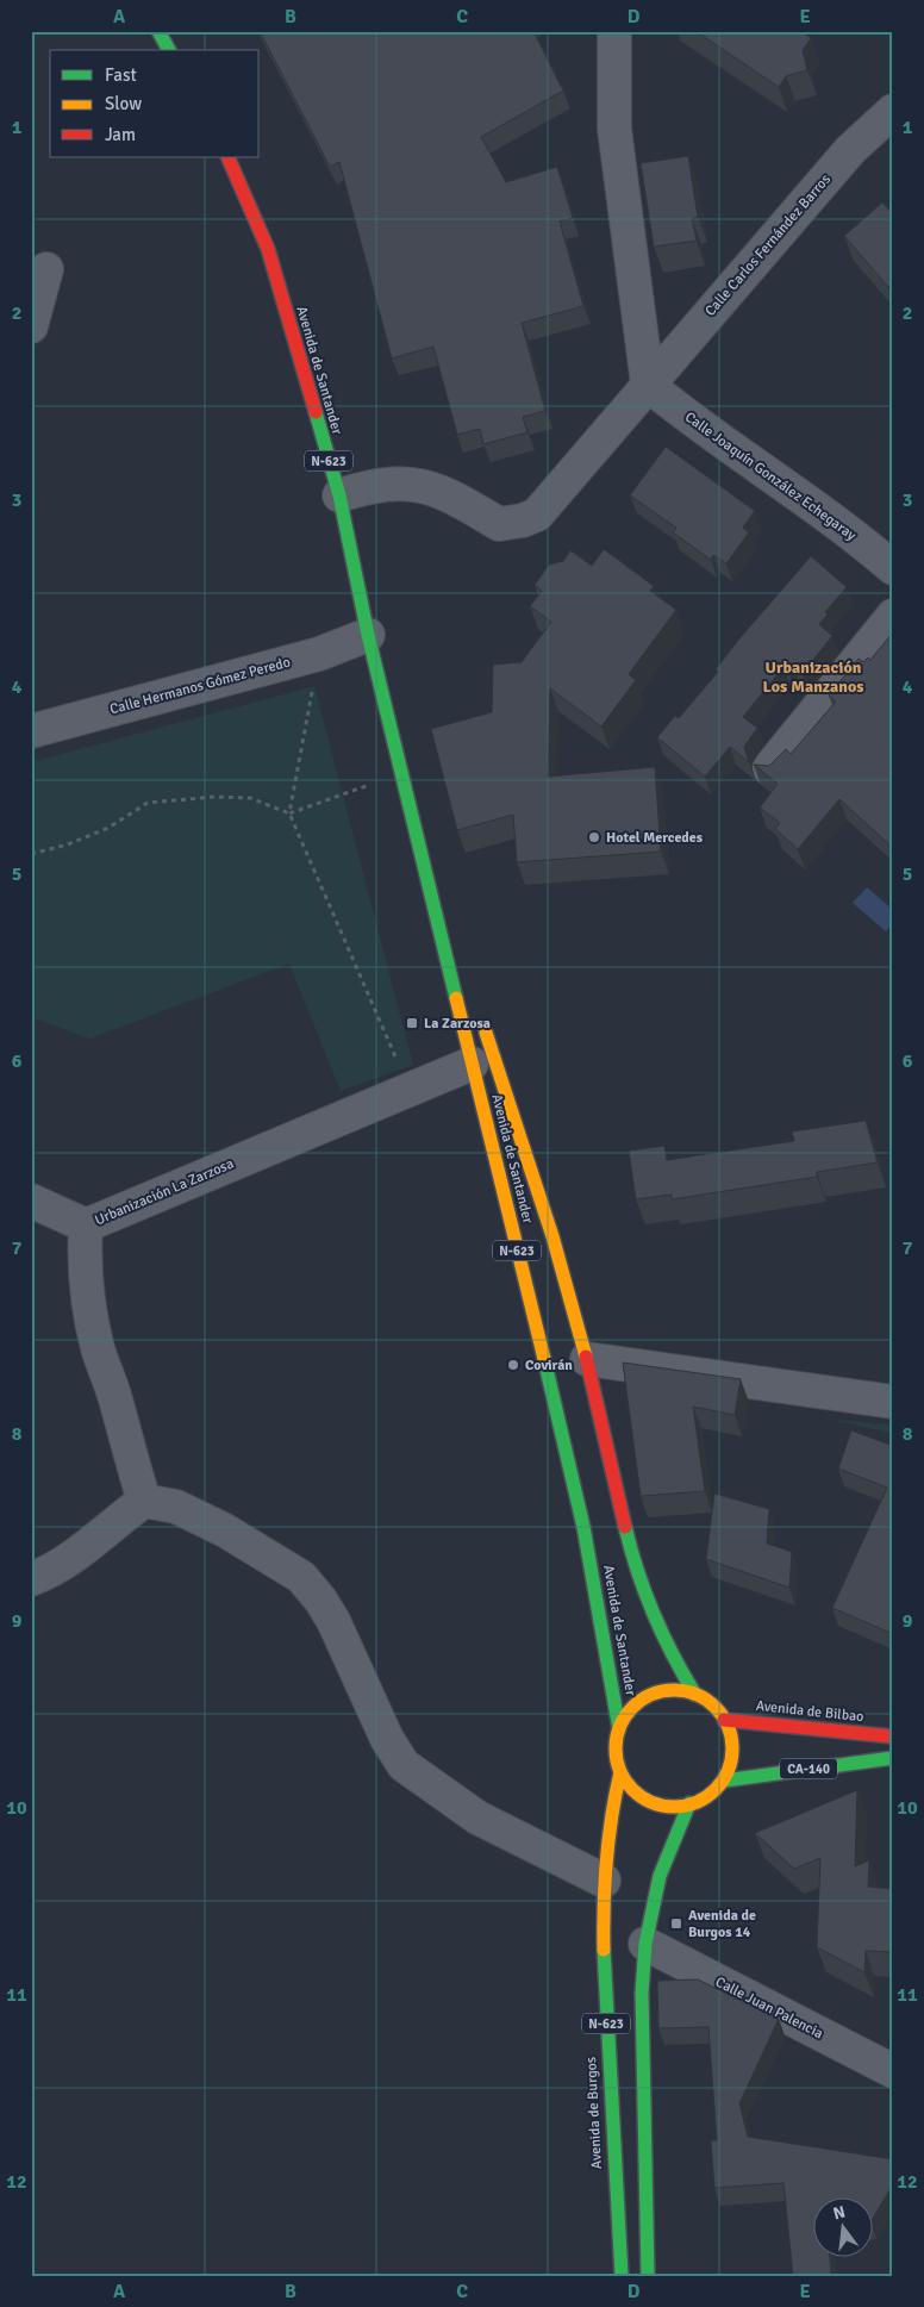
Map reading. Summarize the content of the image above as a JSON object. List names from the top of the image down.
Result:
{
  "streets": {
    "main road": [
      "Avenida de Santander",
      "N-623",
      "Avenida de Bilbao",
      "CA-140",
      "Avenida de Burgos"
    ],
    "street": [
      "Calle Carlos Fernández Barros",
      "Calle Joaquín González Echegaray",
      "Calle Hermanos Gómez Peredo",
      "Urbanización La Zarzosa",
      "Calle Juan Palencia"
    ]
  },
  "crossings": [
    ["Calle Carlos Fernández Barros", "Avenida de Santander"],
    ["Calle Carlos Fernández Barros", "Calle Joaquín González Echegaray"],
    ["Avenida de Santander", "N-623"],
    ["Avenida de Santander", "Calle Hermanos Gómez Peredo"],
    ["Avenida de Santander", "Urbanización La Zarzosa"],
    ["Avenida de Santander", "Avenida de Bilbao"],
    ["Avenida de Santander", "CA-140"],
    ["Avenida de Santander", "Avenida de Burgos"],
    ["N-623", "Avenida de Bilbao"],
    ["N-623", "CA-140"],
    ["N-623", "Calle Juan Palencia"],
    ["N-623", "Avenida de Burgos"],
    ["Avenida de Bilbao", "CA-140"],
    ["Avenida de Bilbao", "Avenida de Burgos"],
    ["CA-140", "Avenida de Burgos"]
  ],
  "districts": ["Urbanización Los Manzanos"],
  "places": {
    "other": ["Hotel Mercedes", "Covirán"],
    "transit": ["La Zarzosa", "Avenida de Burgos 14"]
  },
  "legend": ["Fast", "Slow", "Jam"],
  "north": "top",
  "grid": {
    "columns": [
      "A",
      "B",
      "C",
      "D",
      "E"
    ],
    "rows": [
      "1",
      "2",
      "3",
      "4",
      "5",
      "6",
      "7",
      "8",
      "9",
      "10",
      "11",
      "12"
    ]
  }
}
